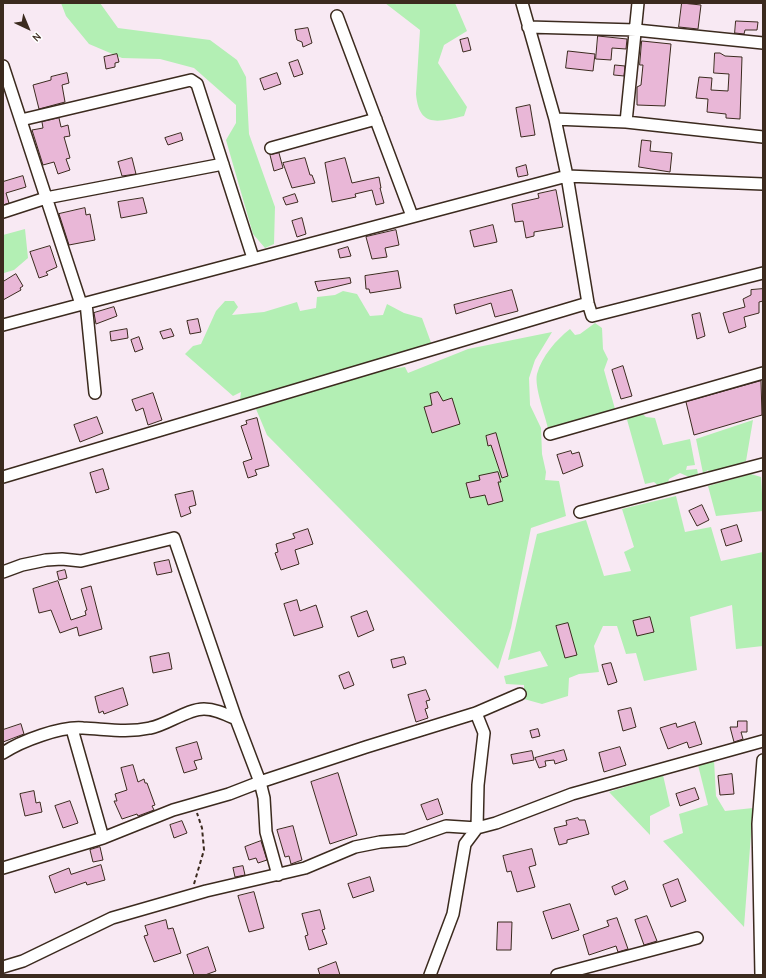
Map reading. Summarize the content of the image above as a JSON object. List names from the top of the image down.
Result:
{
  "north": "bottom right"
}
